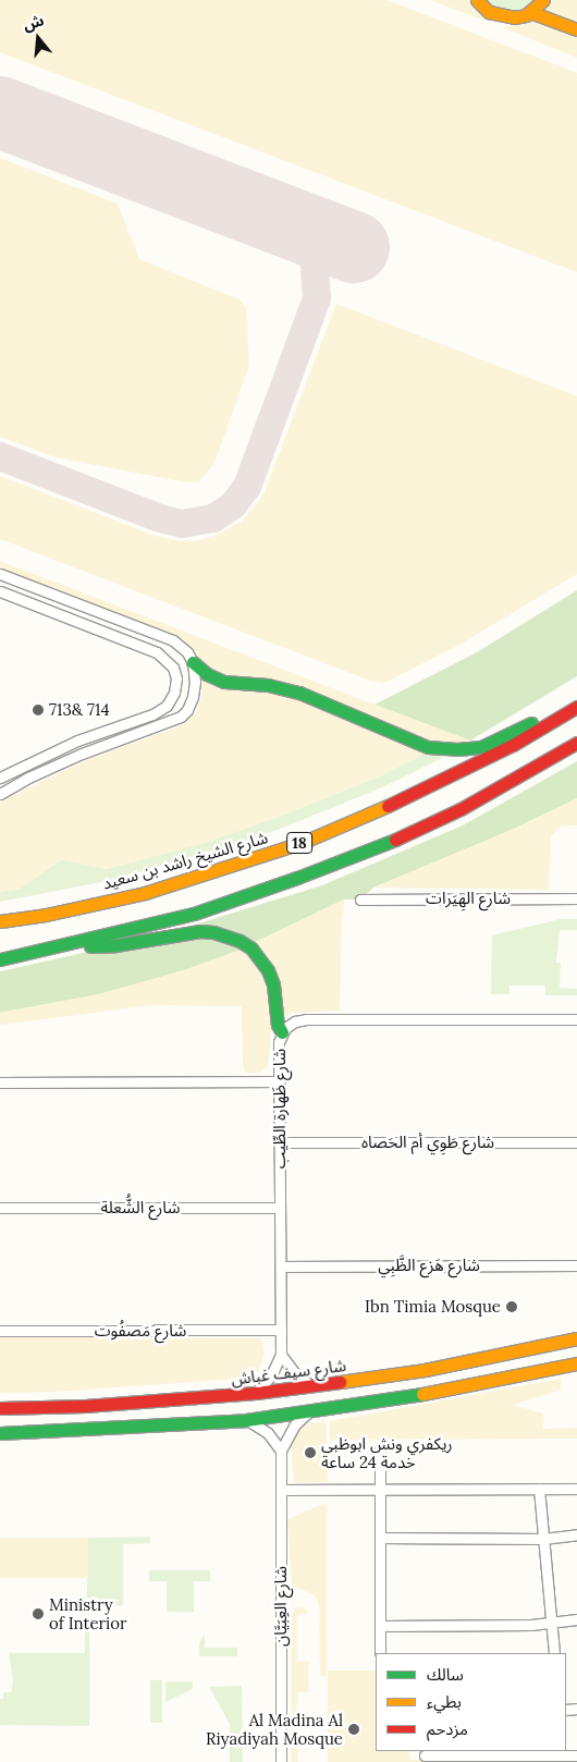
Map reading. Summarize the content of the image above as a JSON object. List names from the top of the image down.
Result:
{
  "streets": {
    "main road": ["18", "شارع الشيخ راشد بن سعيد", "شارع سيف غباش"],
    "street": [
      "شارع الهِيَرات",
      "شارع ظَهارة الطِّيب",
      "شارع طَوِي أم الحَصاه",
      "شارع الشُّعلة",
      "شارع هَزع الظَّبِي",
      "شارع مَصفُوت",
      "شارع العِبَيَّان"
    ]
  },
  "crossings": [
    ["شارع ظَهارة الطِّيب", "شارع طَوِي أم الحَصاه"],
    ["شارع ظَهارة الطِّيب", "شارع الشُّعلة"],
    ["شارع ظَهارة الطِّيب", "شارع هَزع الظَّبِي"],
    ["شارع ظَهارة الطِّيب", "شارع مَصفُوت"],
    ["شارع ظَهارة الطِّيب", "شارع سيف غباش"]
  ],
  "places": [
    "713& 714",
    "Ibn Timia Mosque",
    "ريكفري ونش ابوظبي خدمة 24 ساعة",
    "Ministry of Interior",
    "Al Madina Al Riyadiyah Mosque"
  ],
  "legend": ["سالك", "بطيء", "مزدحم"],
  "north": "top"
}
